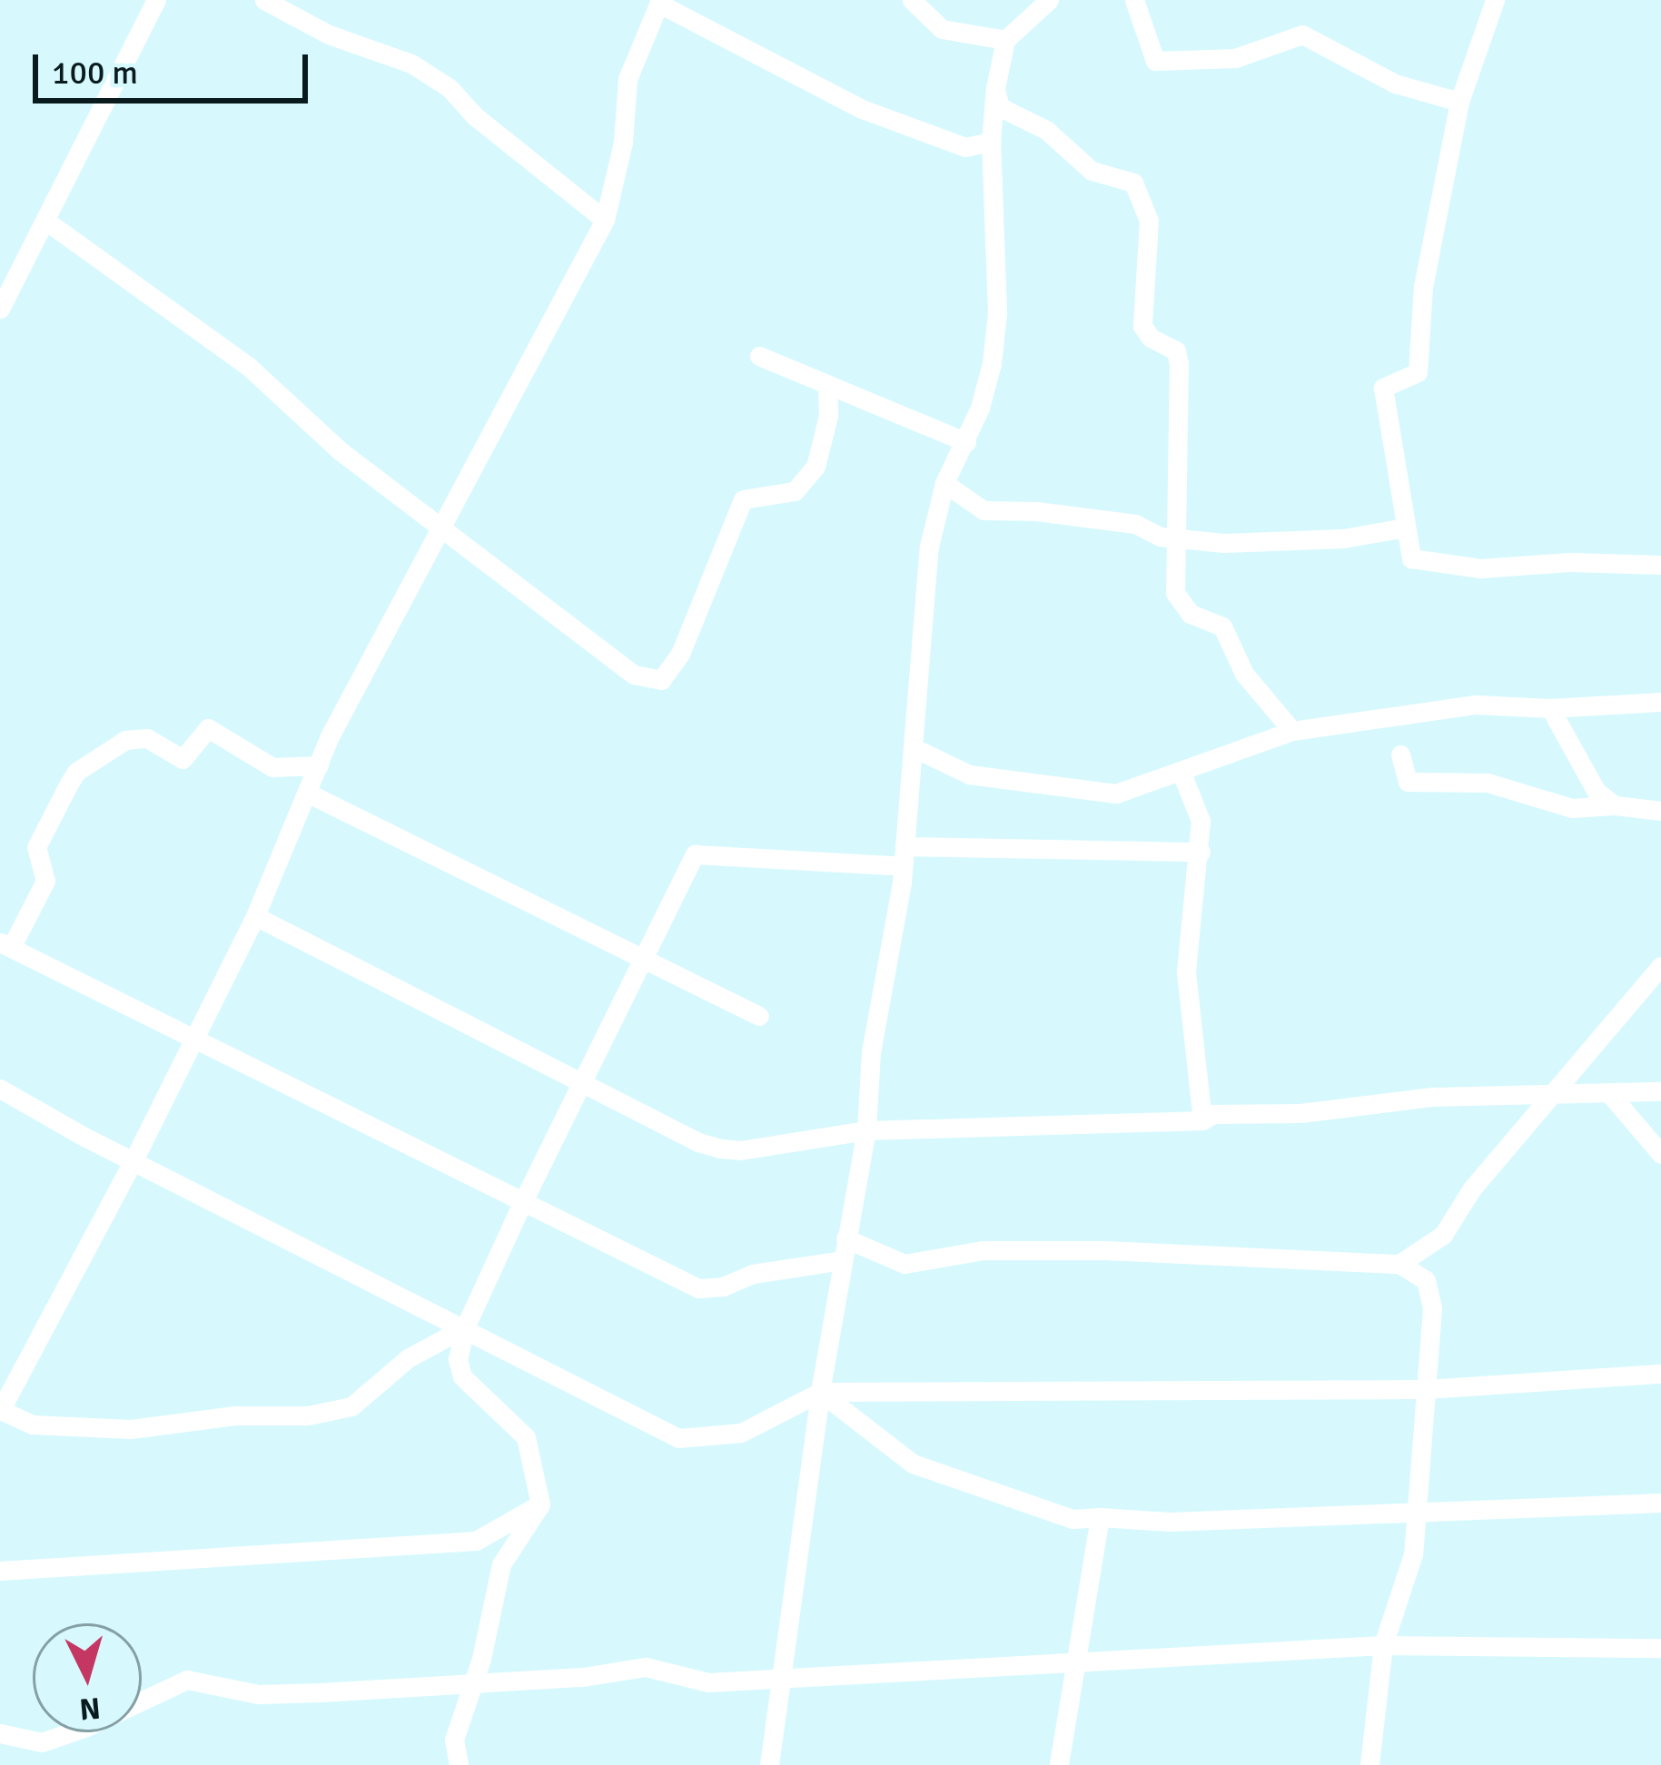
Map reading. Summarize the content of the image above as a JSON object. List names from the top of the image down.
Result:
{
  "scale_bar": "100 m",
  "north": "bottom"
}
